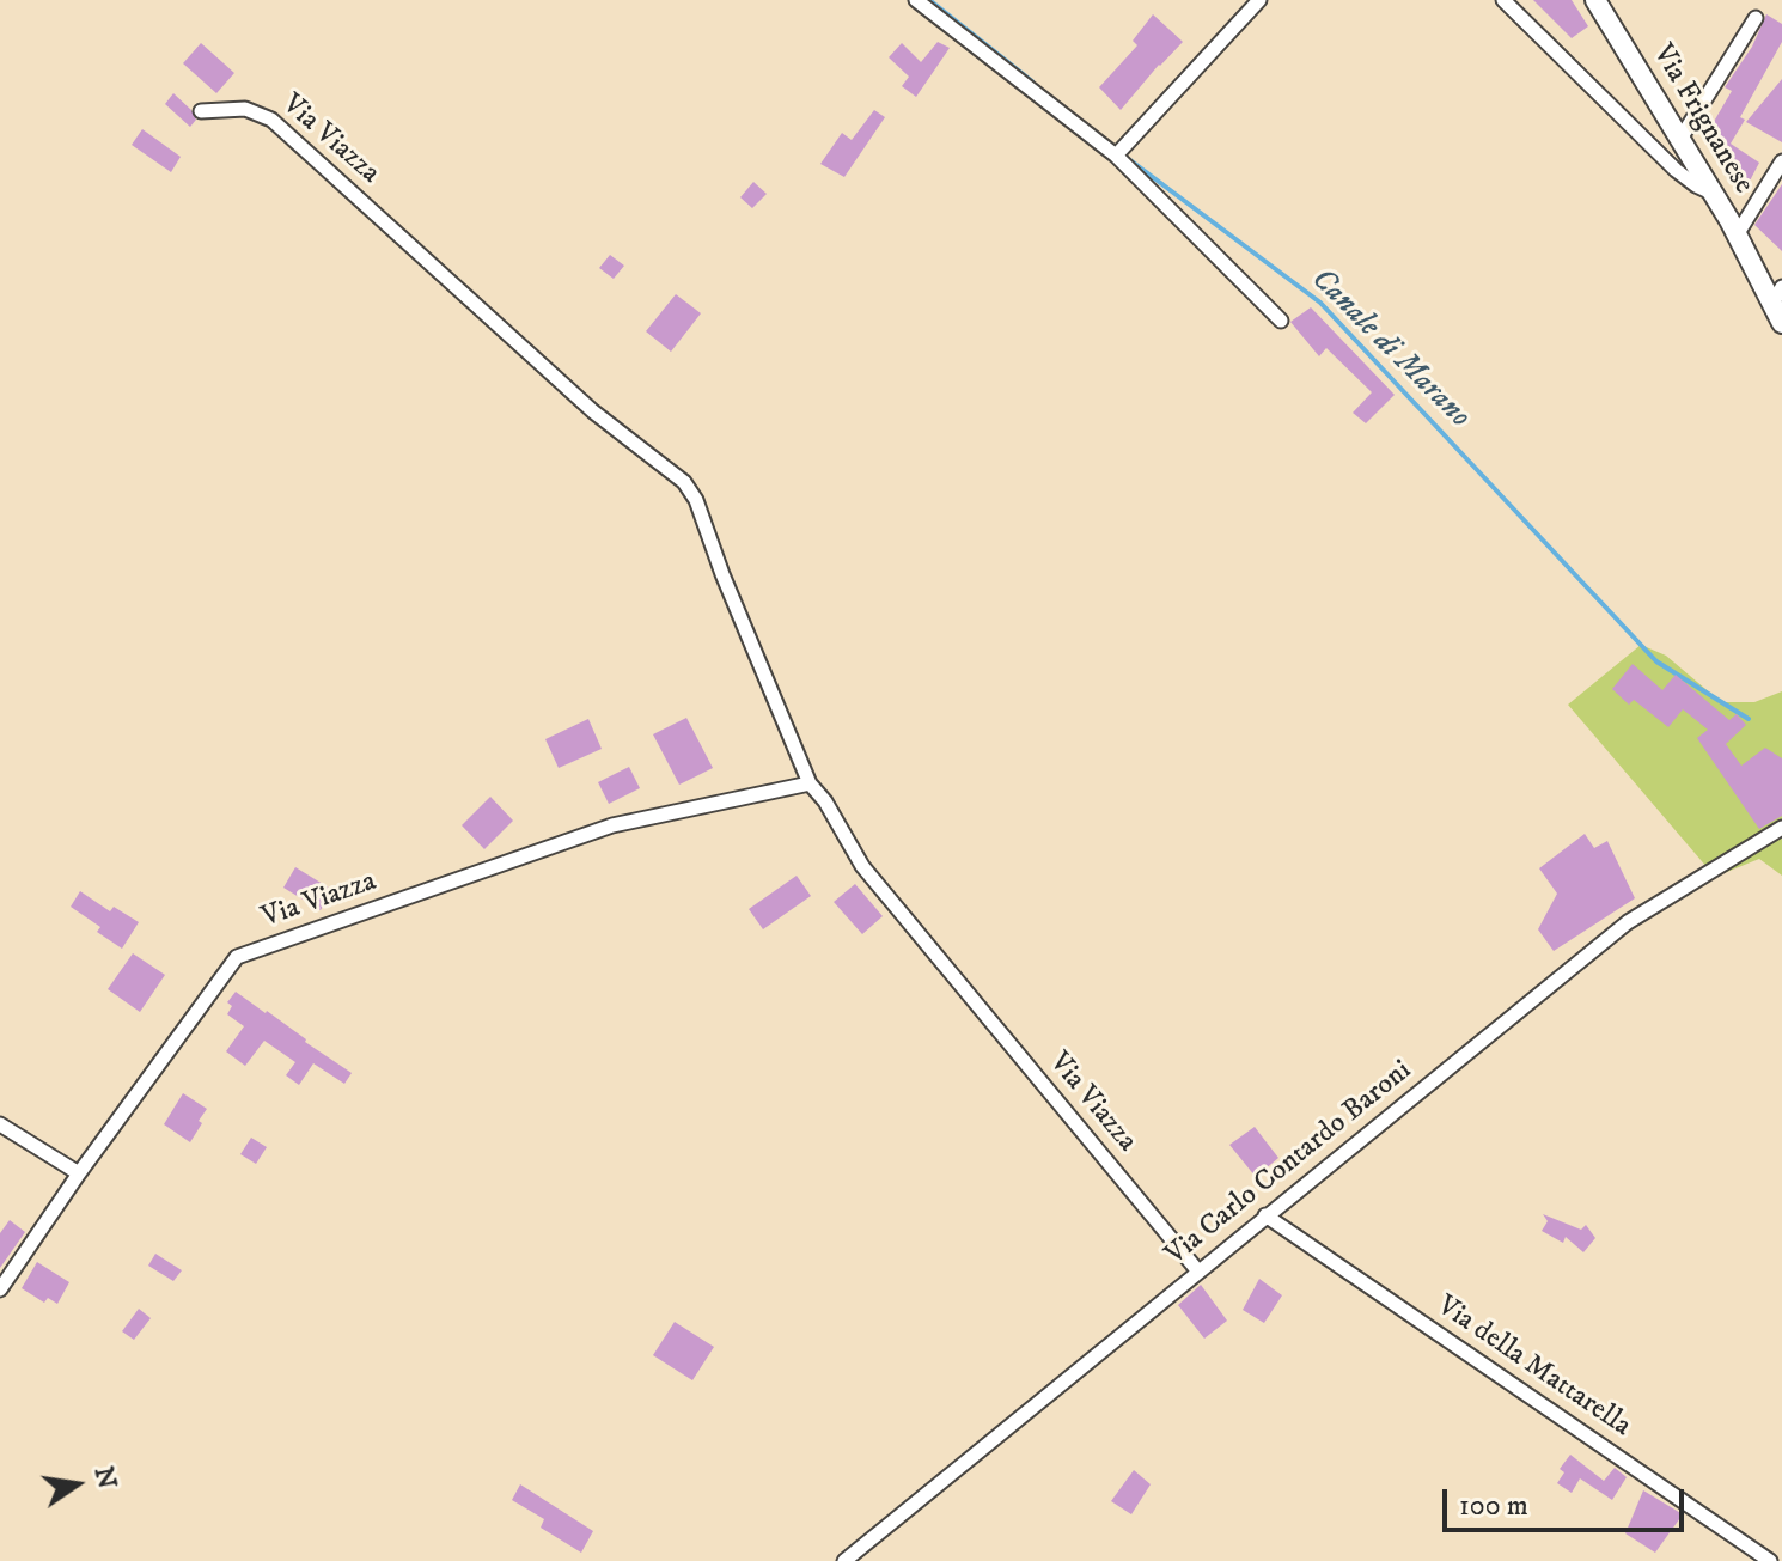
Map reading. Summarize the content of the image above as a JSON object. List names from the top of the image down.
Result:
{
  "streets": {
    "main road": ["Via Frignanese"],
    "street": ["Via Viazza", "Via Carlo Contardo Baroni", "Via della Mattarella"]
  },
  "crossings": [
    ["Via Viazza", "Via Carlo Contardo Baroni"],
    ["Via Carlo Contardo Baroni", "Via della Mattarella"]
  ],
  "water": ["Canale di Marano"],
  "scale_bar": "100 m",
  "north": "right"
}
